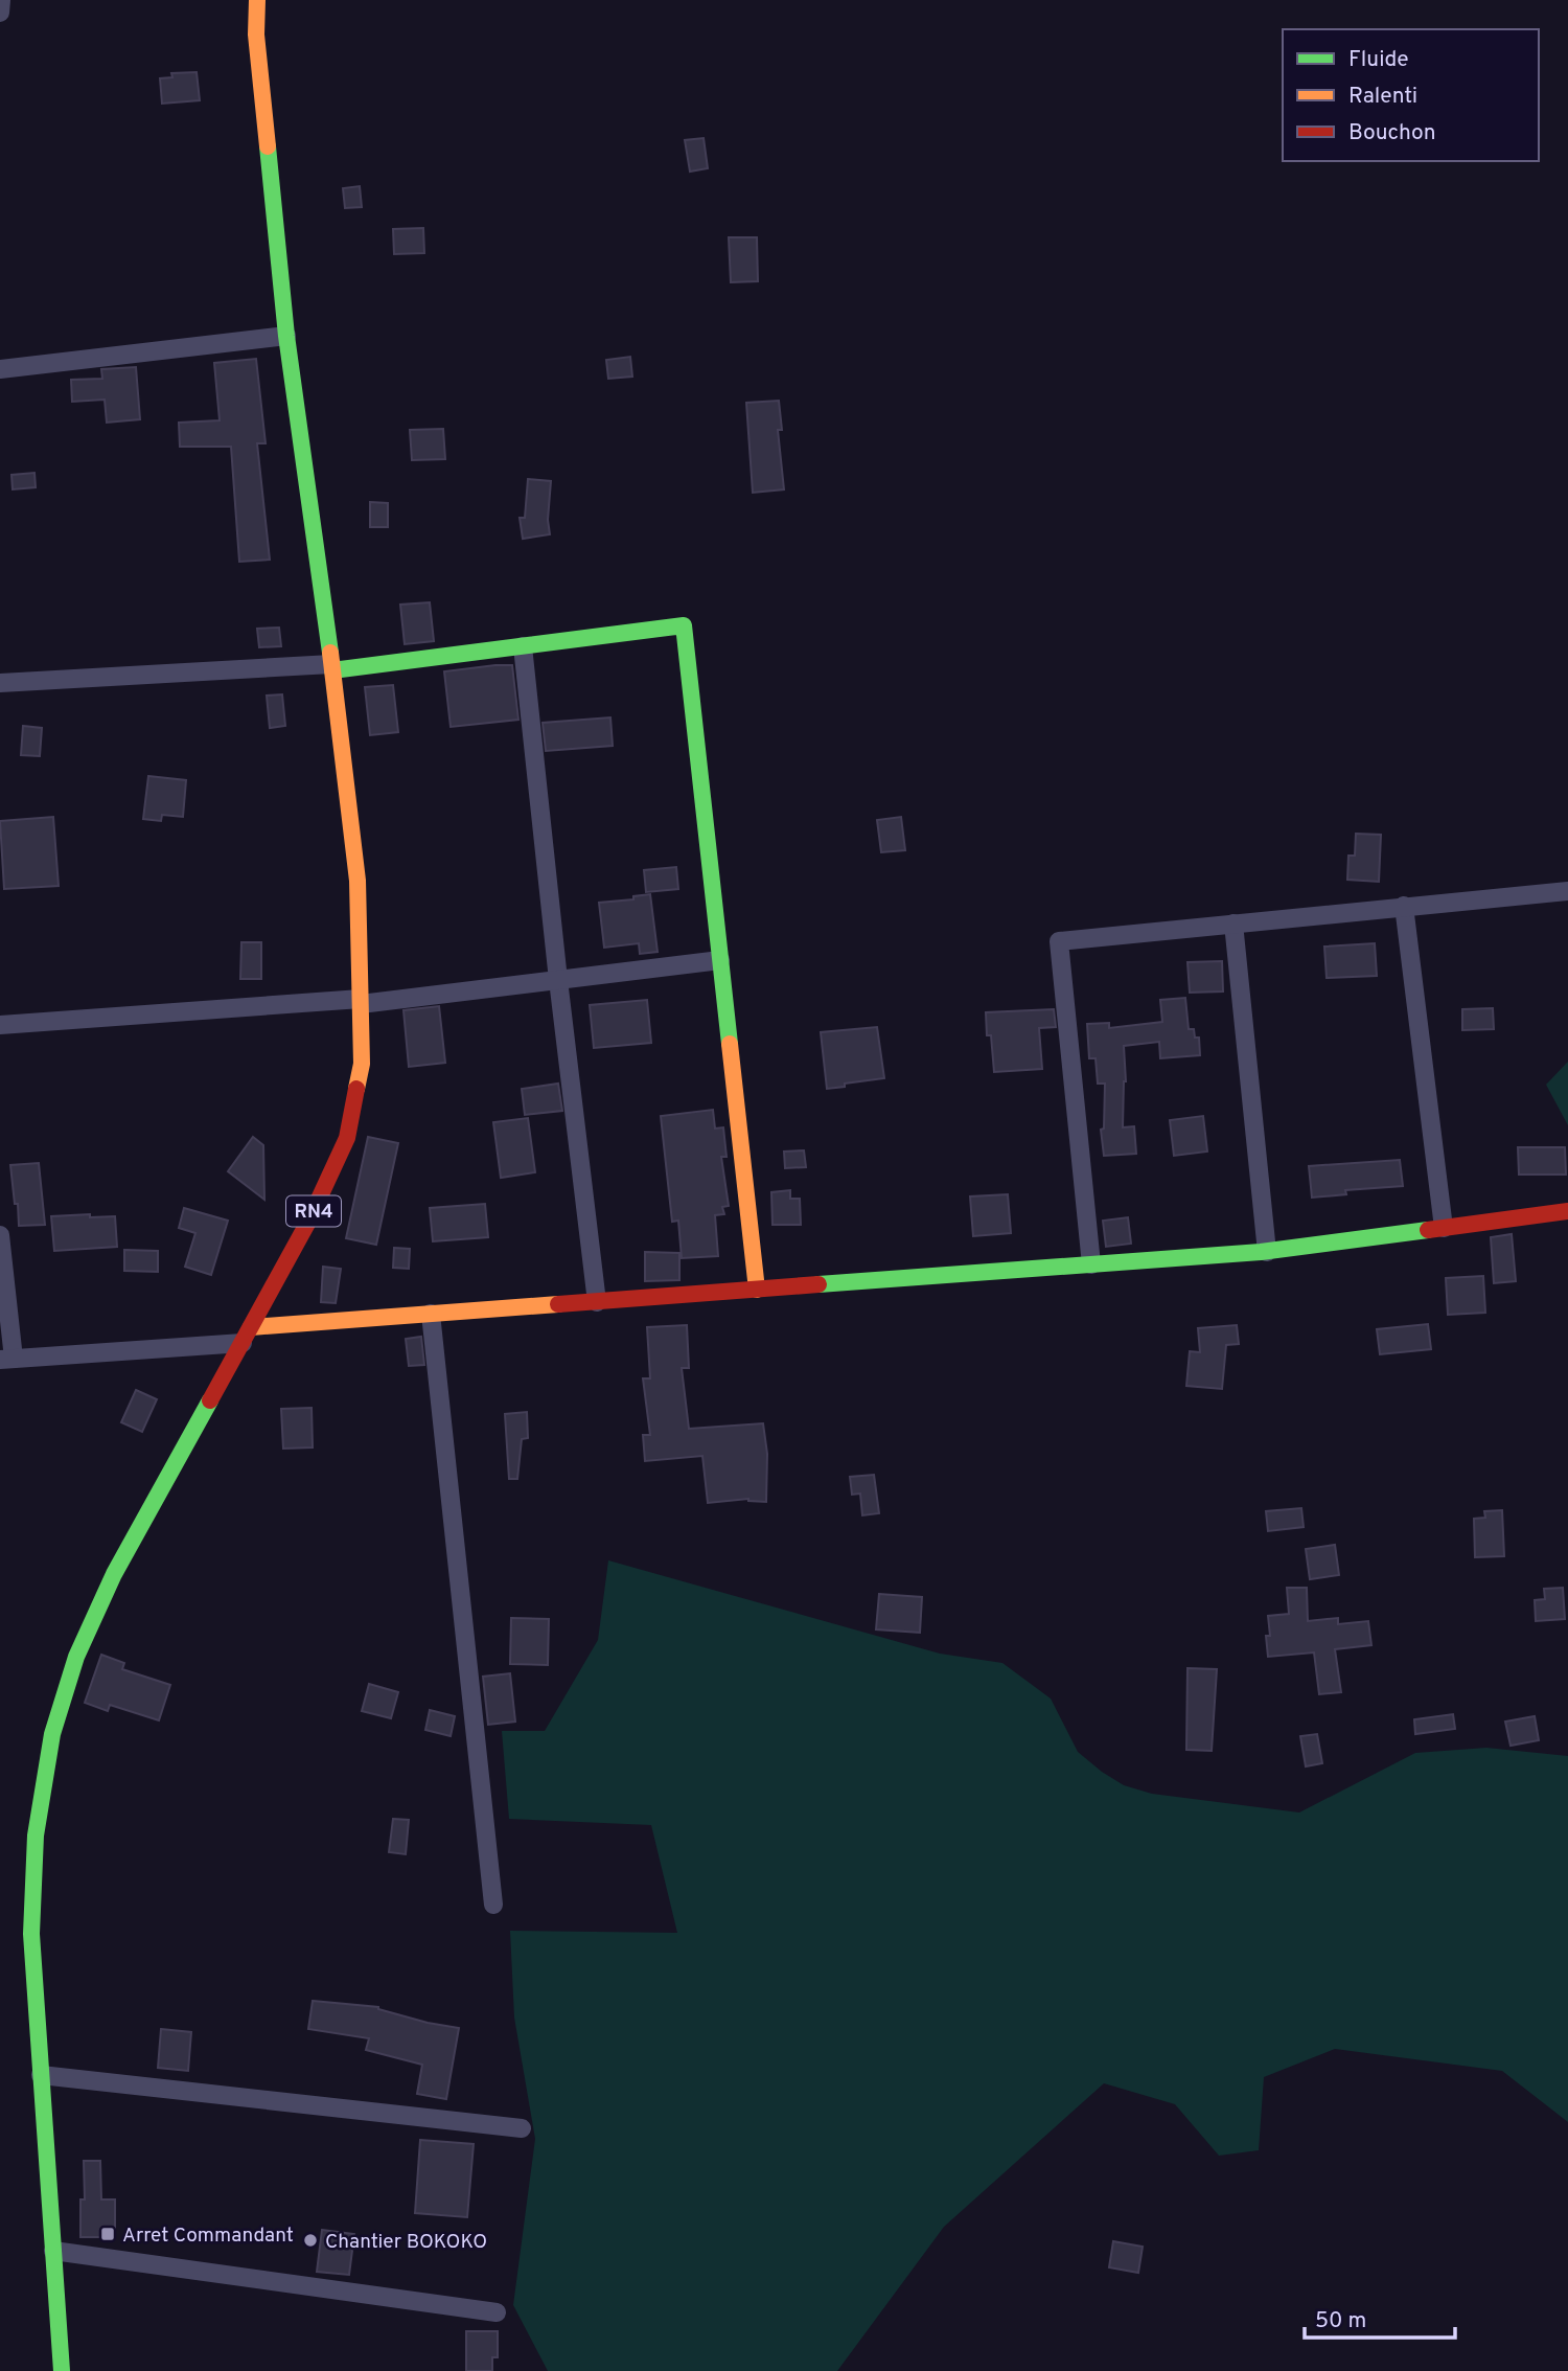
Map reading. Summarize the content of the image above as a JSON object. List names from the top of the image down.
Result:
{
  "streets": {
    "main road": ["RN4"]
  },
  "places": {
    "transit": ["Arret Commandant"],
    "other": ["Chantier BOKOKO"]
  },
  "legend": ["Fluide", "Ralenti", "Bouchon"],
  "scale_bar": "50 m"
}
